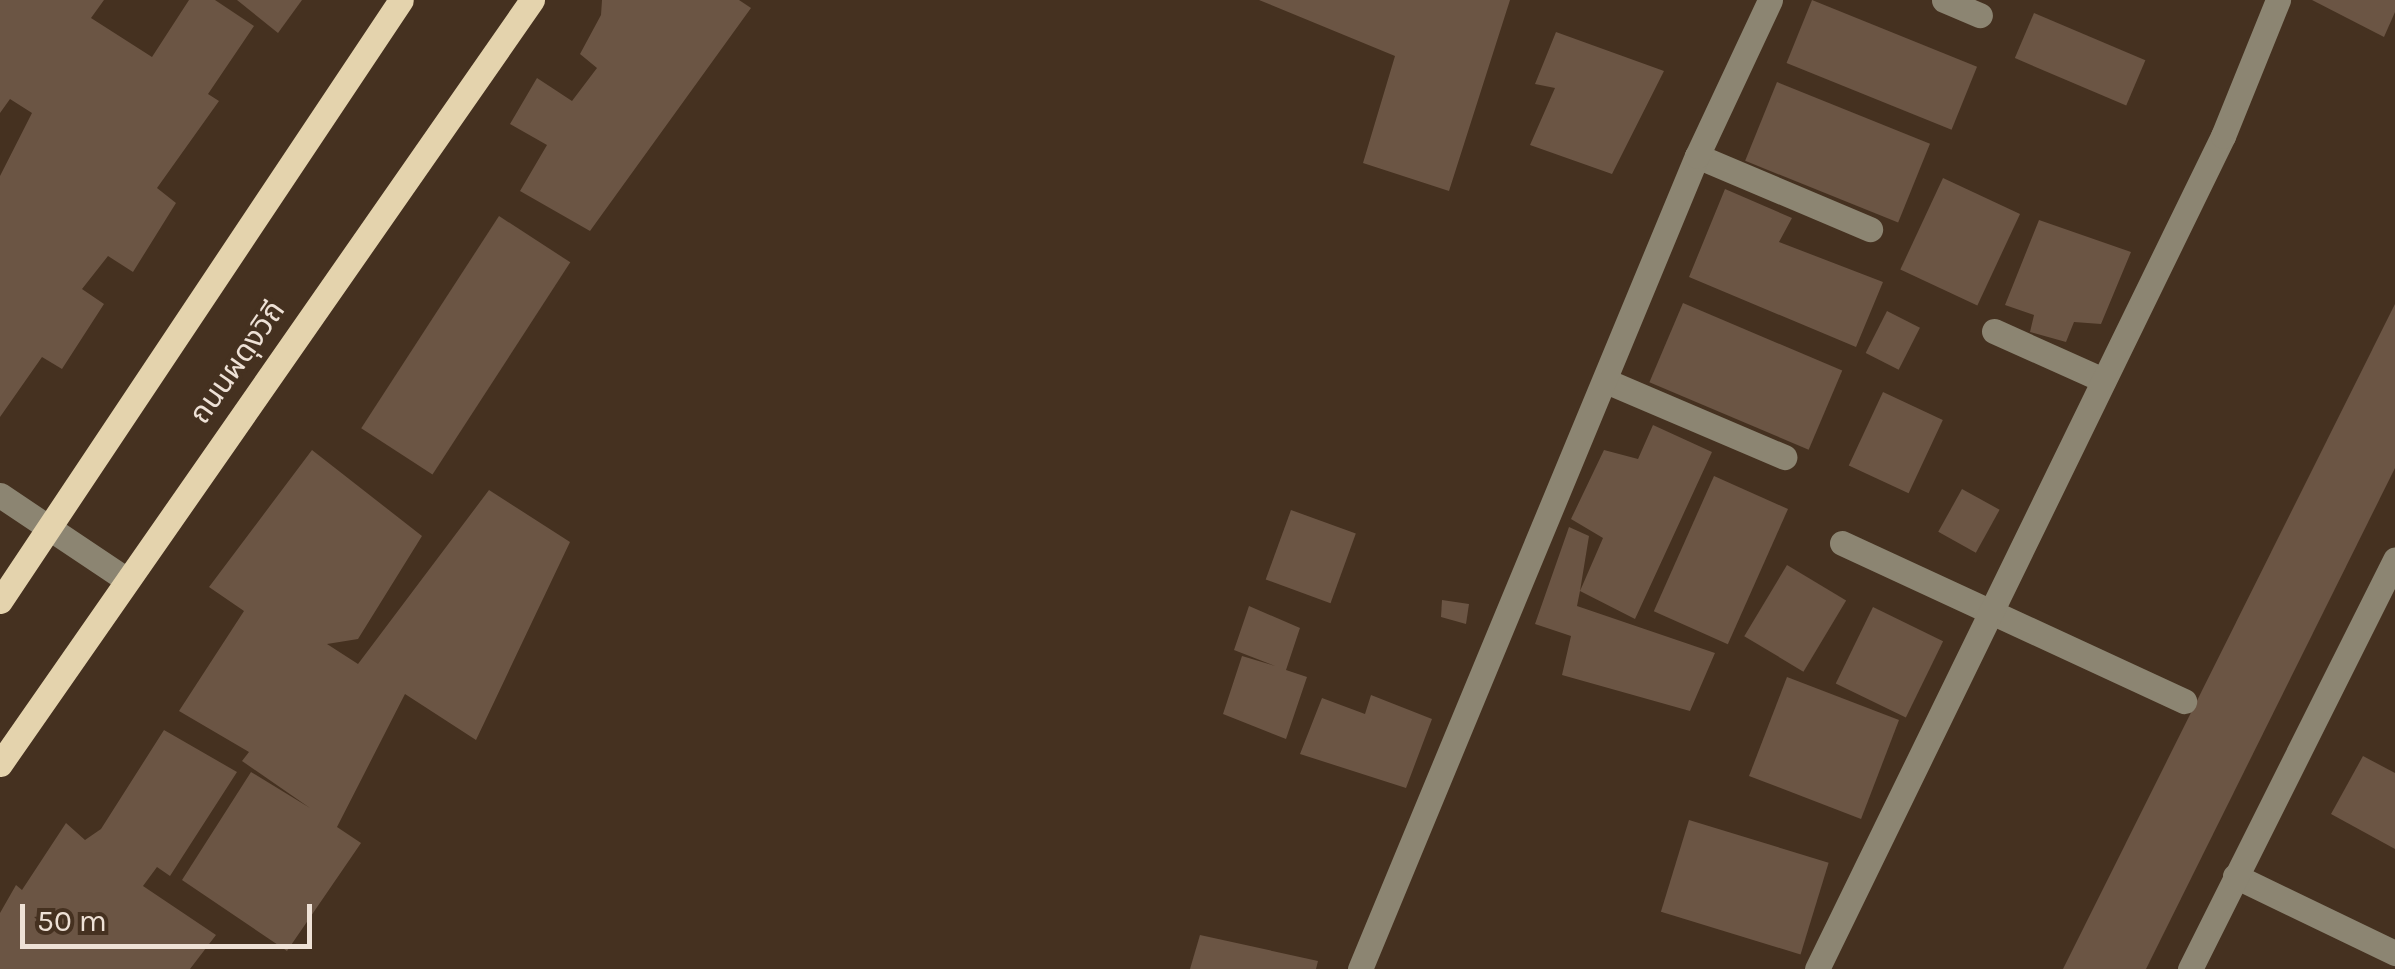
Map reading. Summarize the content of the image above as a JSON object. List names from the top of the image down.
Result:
{
  "streets": {
    "main road": ["ถนนผดุงวิถี"]
  },
  "scale_bar": "50 m"
}
